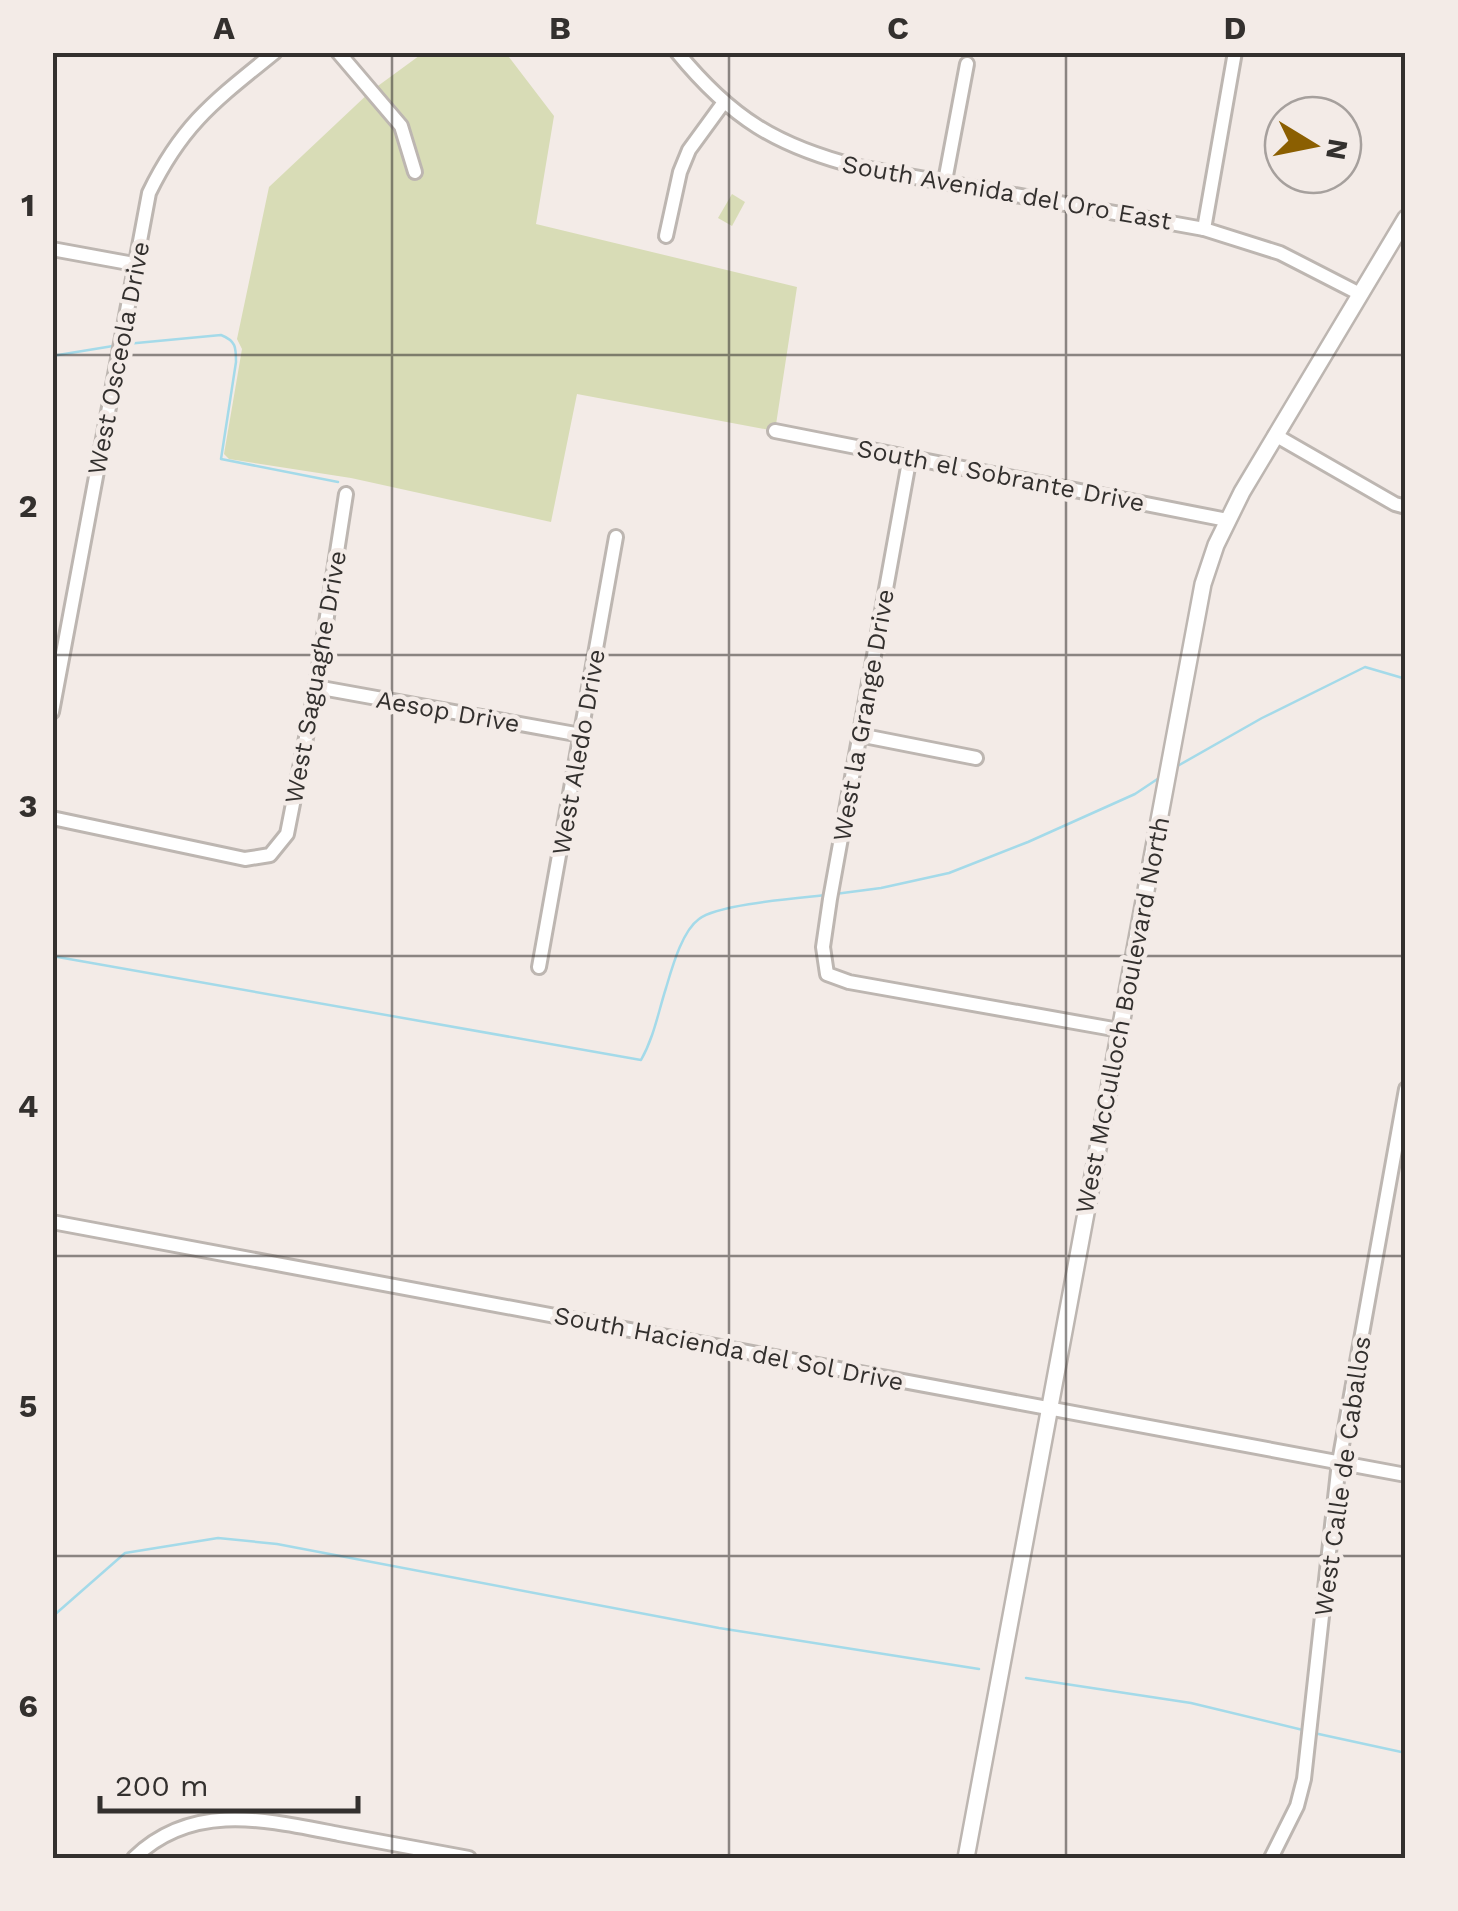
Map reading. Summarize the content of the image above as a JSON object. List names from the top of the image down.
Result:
{
  "streets": {
    "main road": ["West McCulloch Boulevard North"],
    "street": [
      "South Avenida del Oro East",
      "West Osceola Drive",
      "South el Sobrante Drive",
      "West Saguaghe Drive",
      "Aesop Drive",
      "West la Grange Drive",
      "West Aledo Drive",
      "South Hacienda del Sol Drive",
      "West Calle de Caballos"
    ]
  },
  "crossings": [
    ["South Avenida del Oro East", "West McCulloch Boulevard North"],
    ["South el Sobrante Drive", "West la Grange Drive"],
    ["South el Sobrante Drive", "West McCulloch Boulevard North"],
    ["West Saguaghe Drive", "Aesop Drive"],
    ["Aesop Drive", "West Aledo Drive"],
    ["West la Grange Drive", "West McCulloch Boulevard North"],
    ["West McCulloch Boulevard North", "South Hacienda del Sol Drive"],
    ["South Hacienda del Sol Drive", "West Calle de Caballos"]
  ],
  "scale_bar": "200 m",
  "north": "right",
  "grid": {
    "columns": [
      "A",
      "B",
      "C",
      "D"
    ],
    "rows": [
      "1",
      "2",
      "3",
      "4",
      "5",
      "6"
    ]
  }
}
